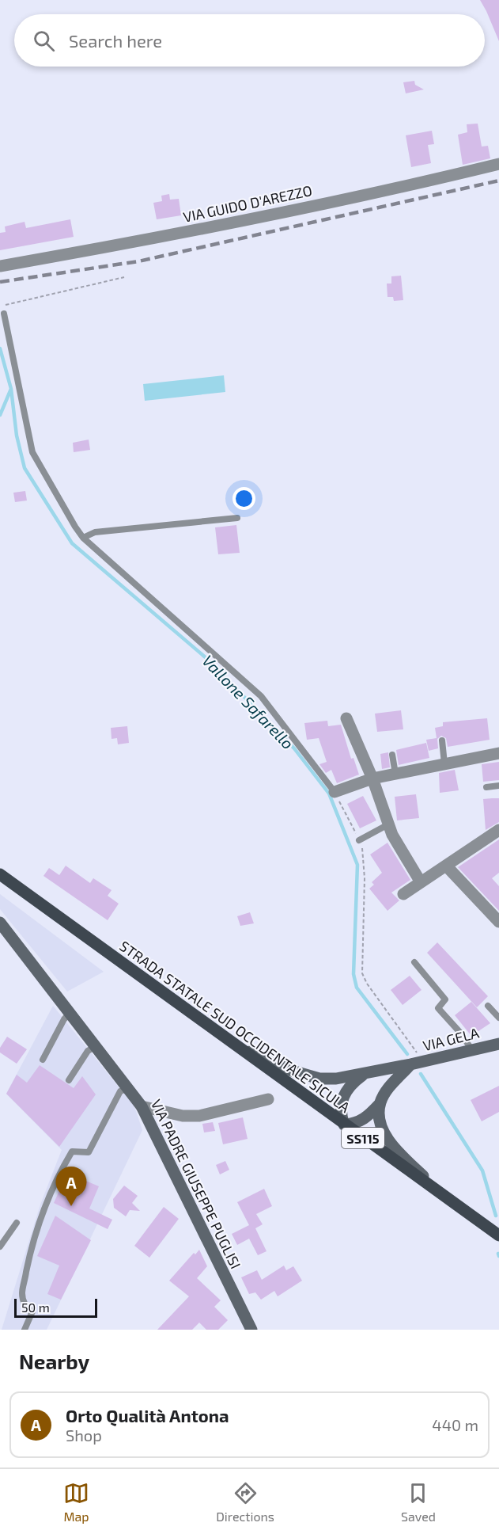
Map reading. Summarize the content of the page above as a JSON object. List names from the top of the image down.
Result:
{
  "streets": {
    "main road": [
      "STRADA STATALE SUD OCCIDENTALE SICULA",
      "VIA GELA",
      "SS115",
      "VIA PADRE GIUSEPPE PUGLISI"
    ],
    "street": ["VIA GUIDO D'AREZZO"]
  },
  "crossings": [
    ["STRADA STATALE SUD OCCIDENTALE SICULA", "VIA GELA"]
  ],
  "water": ["Vallone Safarello"],
  "scale_bar": "50 m",
  "page": {
    "search": "Search here",
    "pins": "A",
    "scale": "50 m",
    "heading": "Nearby",
    "list": [
      {
        "mark": "A",
        "name": "Orto Qualità Antona",
        "note": "Shop",
        "value": "440 m"
      }
    ],
    "nav": ["Map", "Directions", "Saved"]
  }
}
